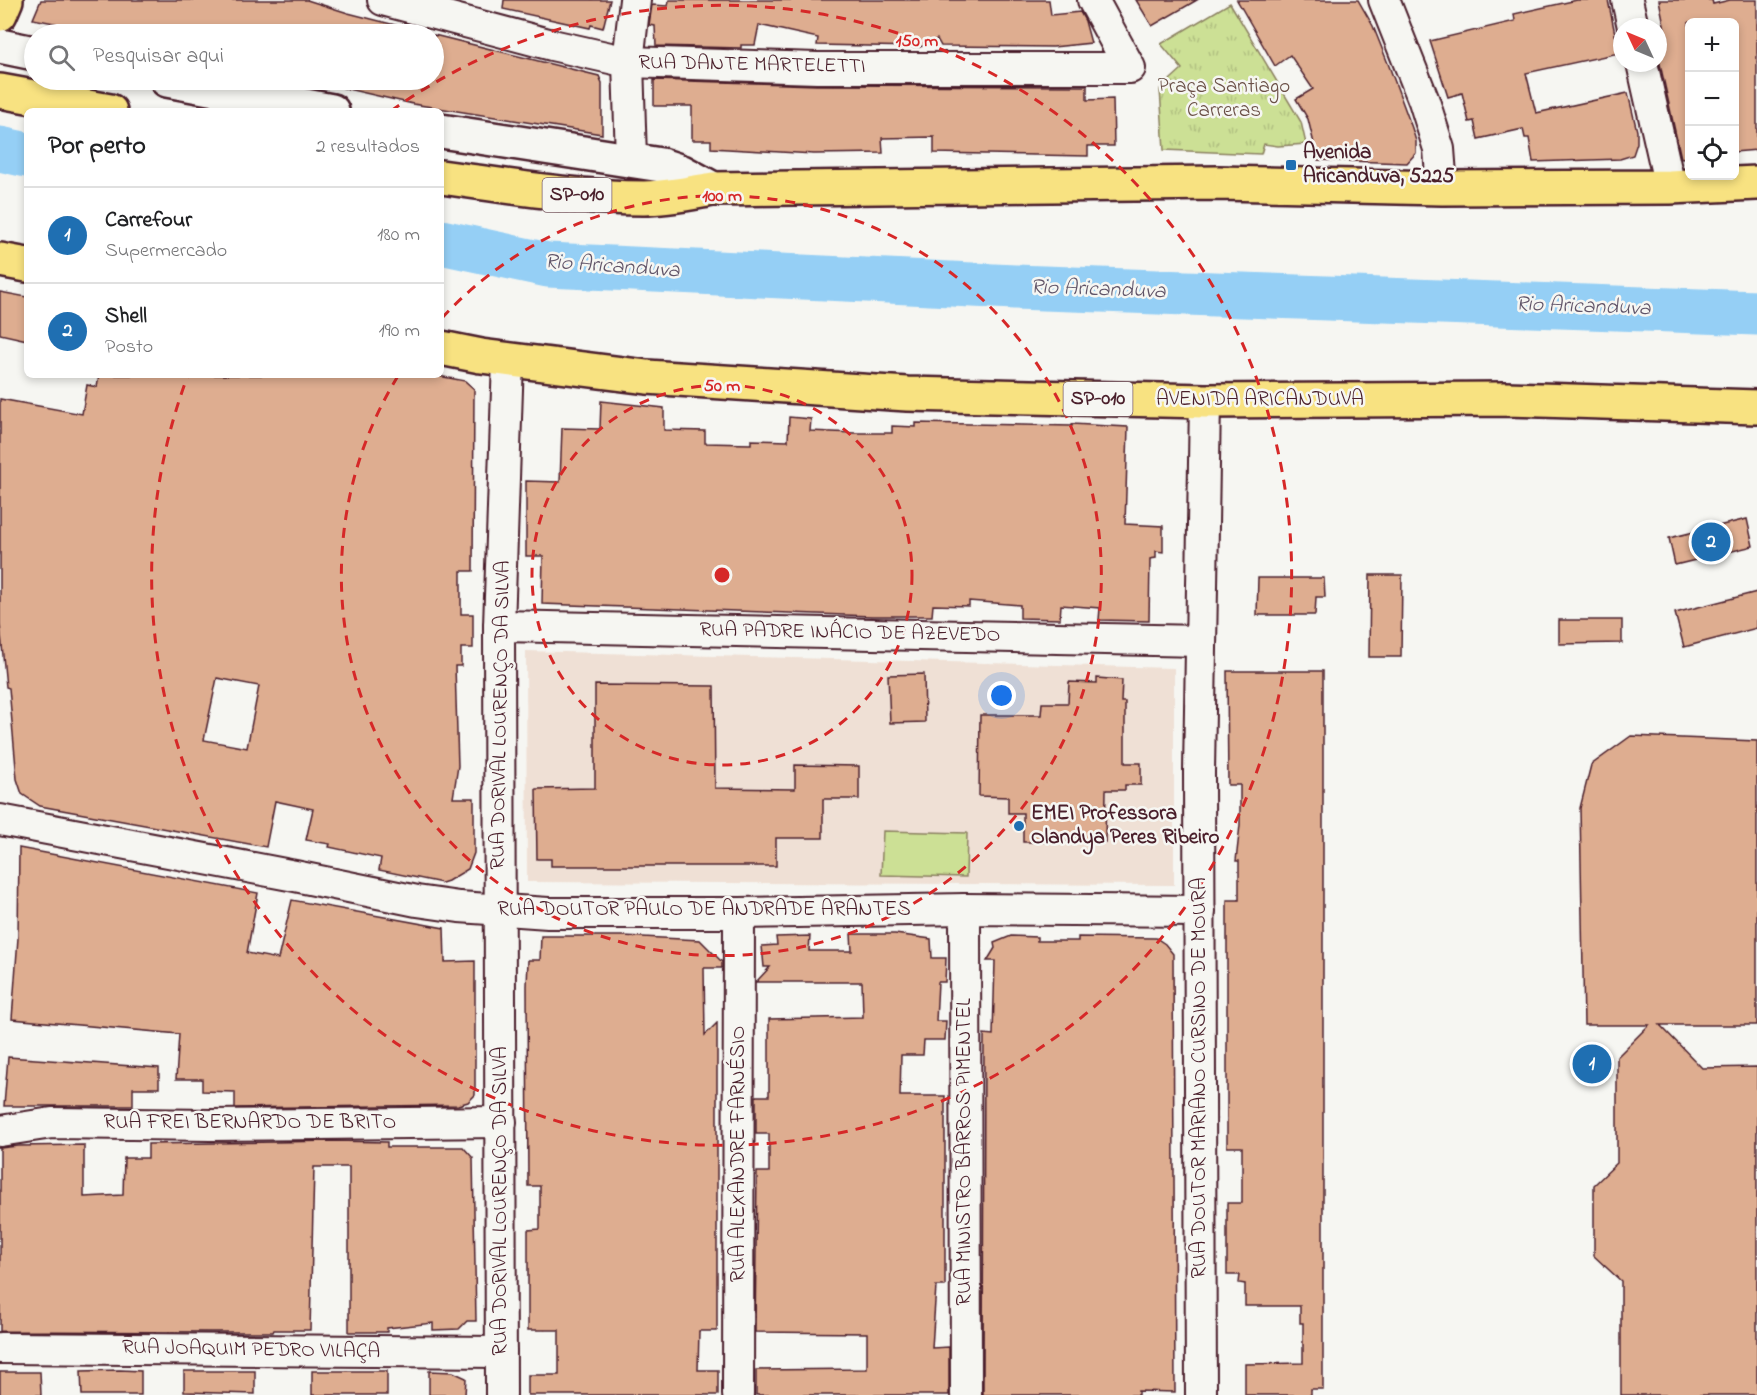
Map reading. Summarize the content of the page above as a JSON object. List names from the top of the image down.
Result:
{
  "streets": {
    "main road": ["SP-010", "AVENIDA ARICANDUVA"],
    "street": [
      "RUA DANTE MARTELETTI",
      "RUA PADRE INÁCIO DE AZEVEDO",
      "RUA DORIVAL LOURENÇO DA SILVA",
      "RUA DOUTOR PAULO DE ANDRADE ARANTES",
      "RUA DOUTOR MARIANO CURSINO DE MOURA",
      "RUA FREI BERNARDO DE BRITO",
      "RUA MINISTRO BARROS PIMENTEL",
      "RUA ALEXANDRE FARNÉSIO",
      "RUA JOAQUIM PEDRO VILAÇA"
    ]
  },
  "crossings": [
    ["AVENIDA ARICANDUVA", "RUA DORIVAL LOURENÇO DA SILVA"],
    ["AVENIDA ARICANDUVA", "RUA DOUTOR MARIANO CURSINO DE MOURA"],
    ["RUA PADRE INÁCIO DE AZEVEDO", "RUA DORIVAL LOURENÇO DA SILVA"],
    ["RUA PADRE INÁCIO DE AZEVEDO", "RUA DOUTOR MARIANO CURSINO DE MOURA"],
    ["RUA DORIVAL LOURENÇO DA SILVA", "RUA DOUTOR PAULO DE ANDRADE ARANTES"],
    ["RUA DORIVAL LOURENÇO DA SILVA", "RUA FREI BERNARDO DE BRITO"],
    ["RUA DORIVAL LOURENÇO DA SILVA", "RUA JOAQUIM PEDRO VILAÇA"],
    ["RUA DOUTOR PAULO DE ANDRADE ARANTES", "RUA DOUTOR MARIANO CURSINO DE MOURA"],
    ["RUA DOUTOR PAULO DE ANDRADE ARANTES", "RUA MINISTRO BARROS PIMENTEL"],
    ["RUA DOUTOR PAULO DE ANDRADE ARANTES", "RUA ALEXANDRE FARNÉSIO"]
  ],
  "water": ["Rio Aricanduva"],
  "parks": ["Praça Santiago Carreras"],
  "places": {
    "transit": ["Avenida Aricanduva, 5225"],
    "other": ["EMEI Professora Olandya Peres Ribeiro"]
  },
  "north": "top left",
  "page": {
    "map_buttons": ["+", "−"],
    "search": "Pesquisar aqui",
    "heading": ["Por perto", "2 resultados"],
    "list": [
      {
        "mark": "1",
        "name": "Carrefour",
        "note": "Supermercado",
        "value": "180 m"
      },
      {
        "mark": "2",
        "name": "Shell",
        "note": "Posto",
        "value": "190 m"
      }
    ],
    "pins": ["2", "1"]
  },
  "rings": ["150 m", "100 m", "50 m"]
}
